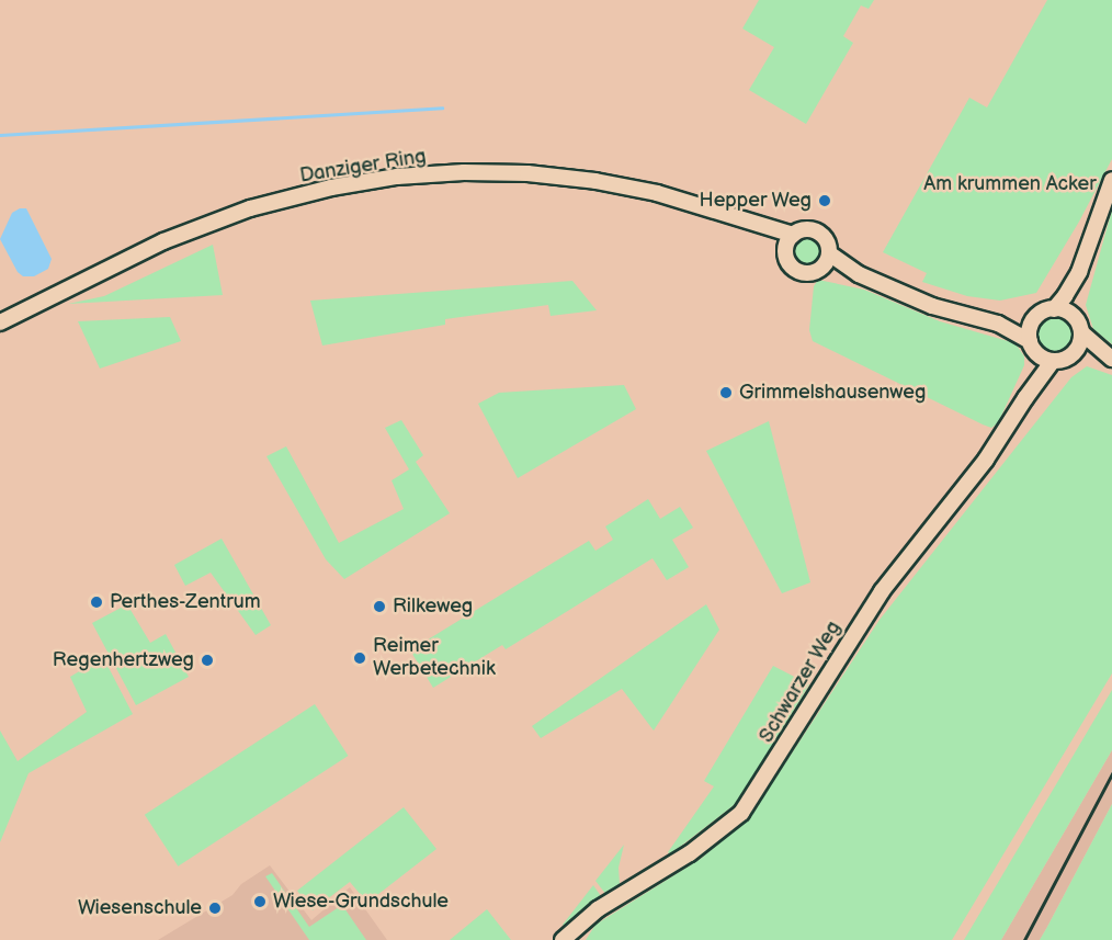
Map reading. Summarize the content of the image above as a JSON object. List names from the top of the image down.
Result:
{
  "streets": {
    "main road": ["Danziger Ring", "Schwarzer Weg"]
  },
  "parks": ["Am krummen Acker"],
  "places": [
    "Hepper Weg",
    "Grimmelshausenweg",
    "Perthes-Zentrum",
    "Rilkeweg",
    "Reimer Werbetechnik",
    "Regenhertzweg",
    "Wiese-Grundschule",
    "Wiesenschule"
  ]
}
